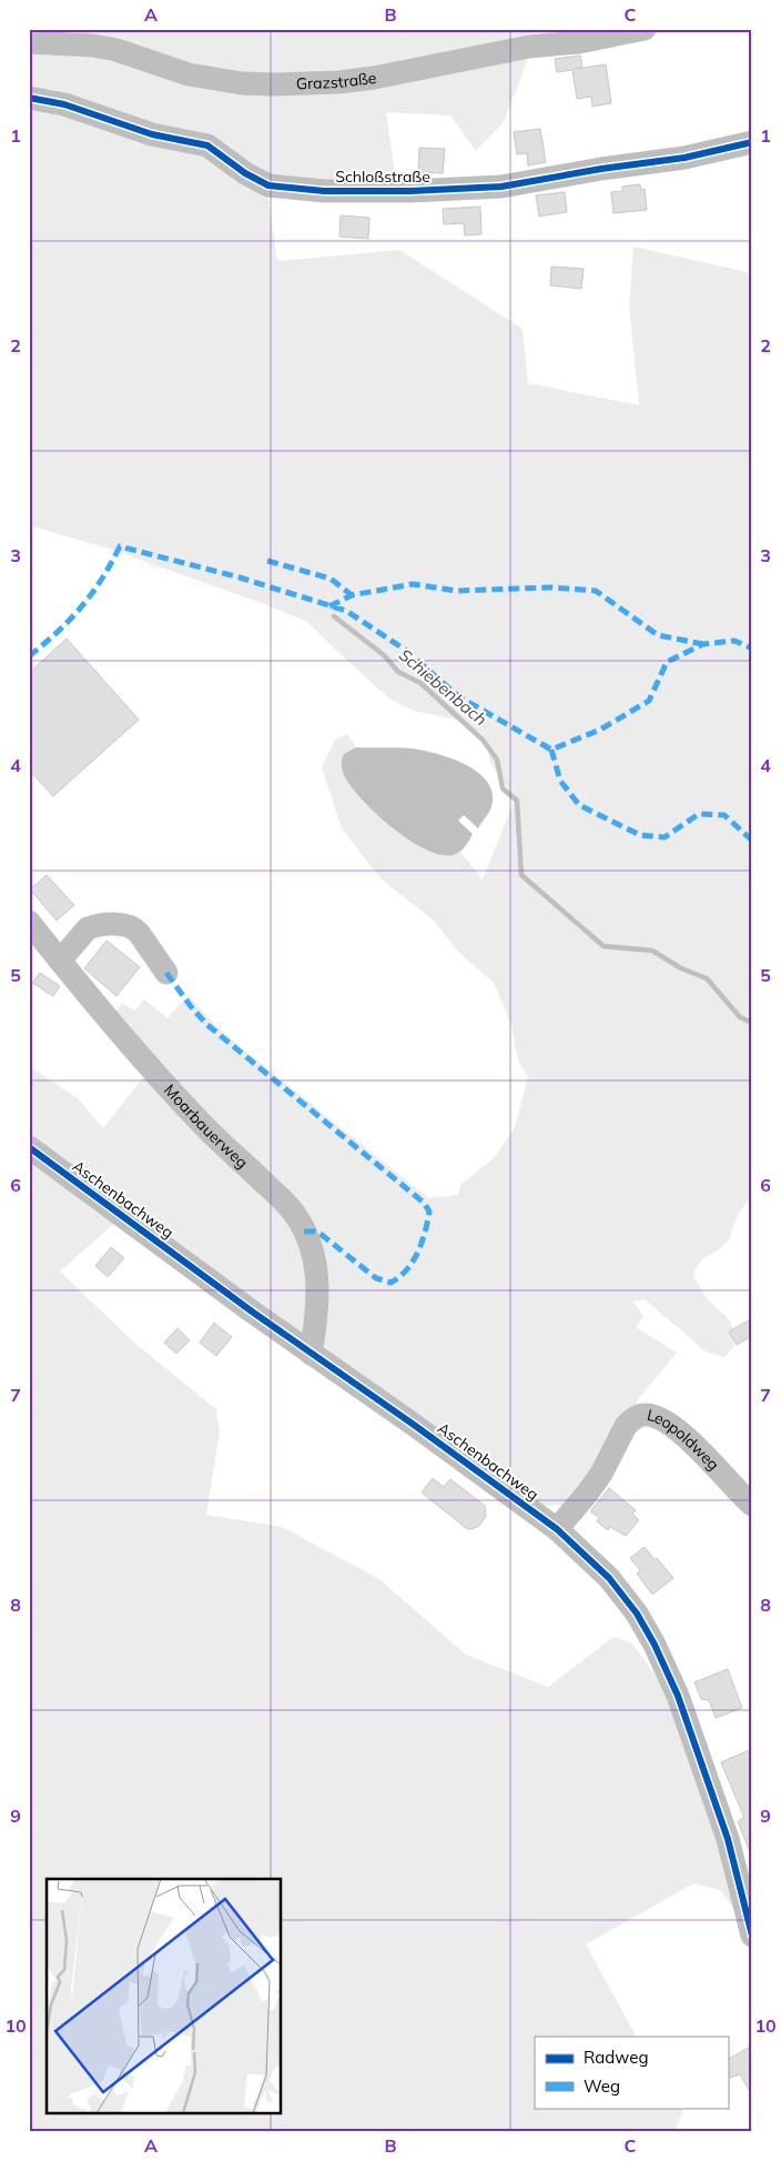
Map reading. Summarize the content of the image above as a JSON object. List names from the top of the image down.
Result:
{
  "streets": {
    "street": [
      "Grazstraße",
      "Schloßstraße",
      "Moarbauerweg",
      "Aschenbachweg",
      "Leopoldweg"
    ]
  },
  "crossings": [
    ["Moarbauerweg", "Aschenbachweg"],
    ["Aschenbachweg", "Leopoldweg"]
  ],
  "water": ["Schiebenbach"],
  "legend": ["Radweg", "Weg"],
  "grid": {
    "columns": ["A", "B", "C"],
    "rows": [
      "1",
      "2",
      "3",
      "4",
      "5",
      "6",
      "7",
      "8",
      "9",
      "10"
    ]
  }
}
